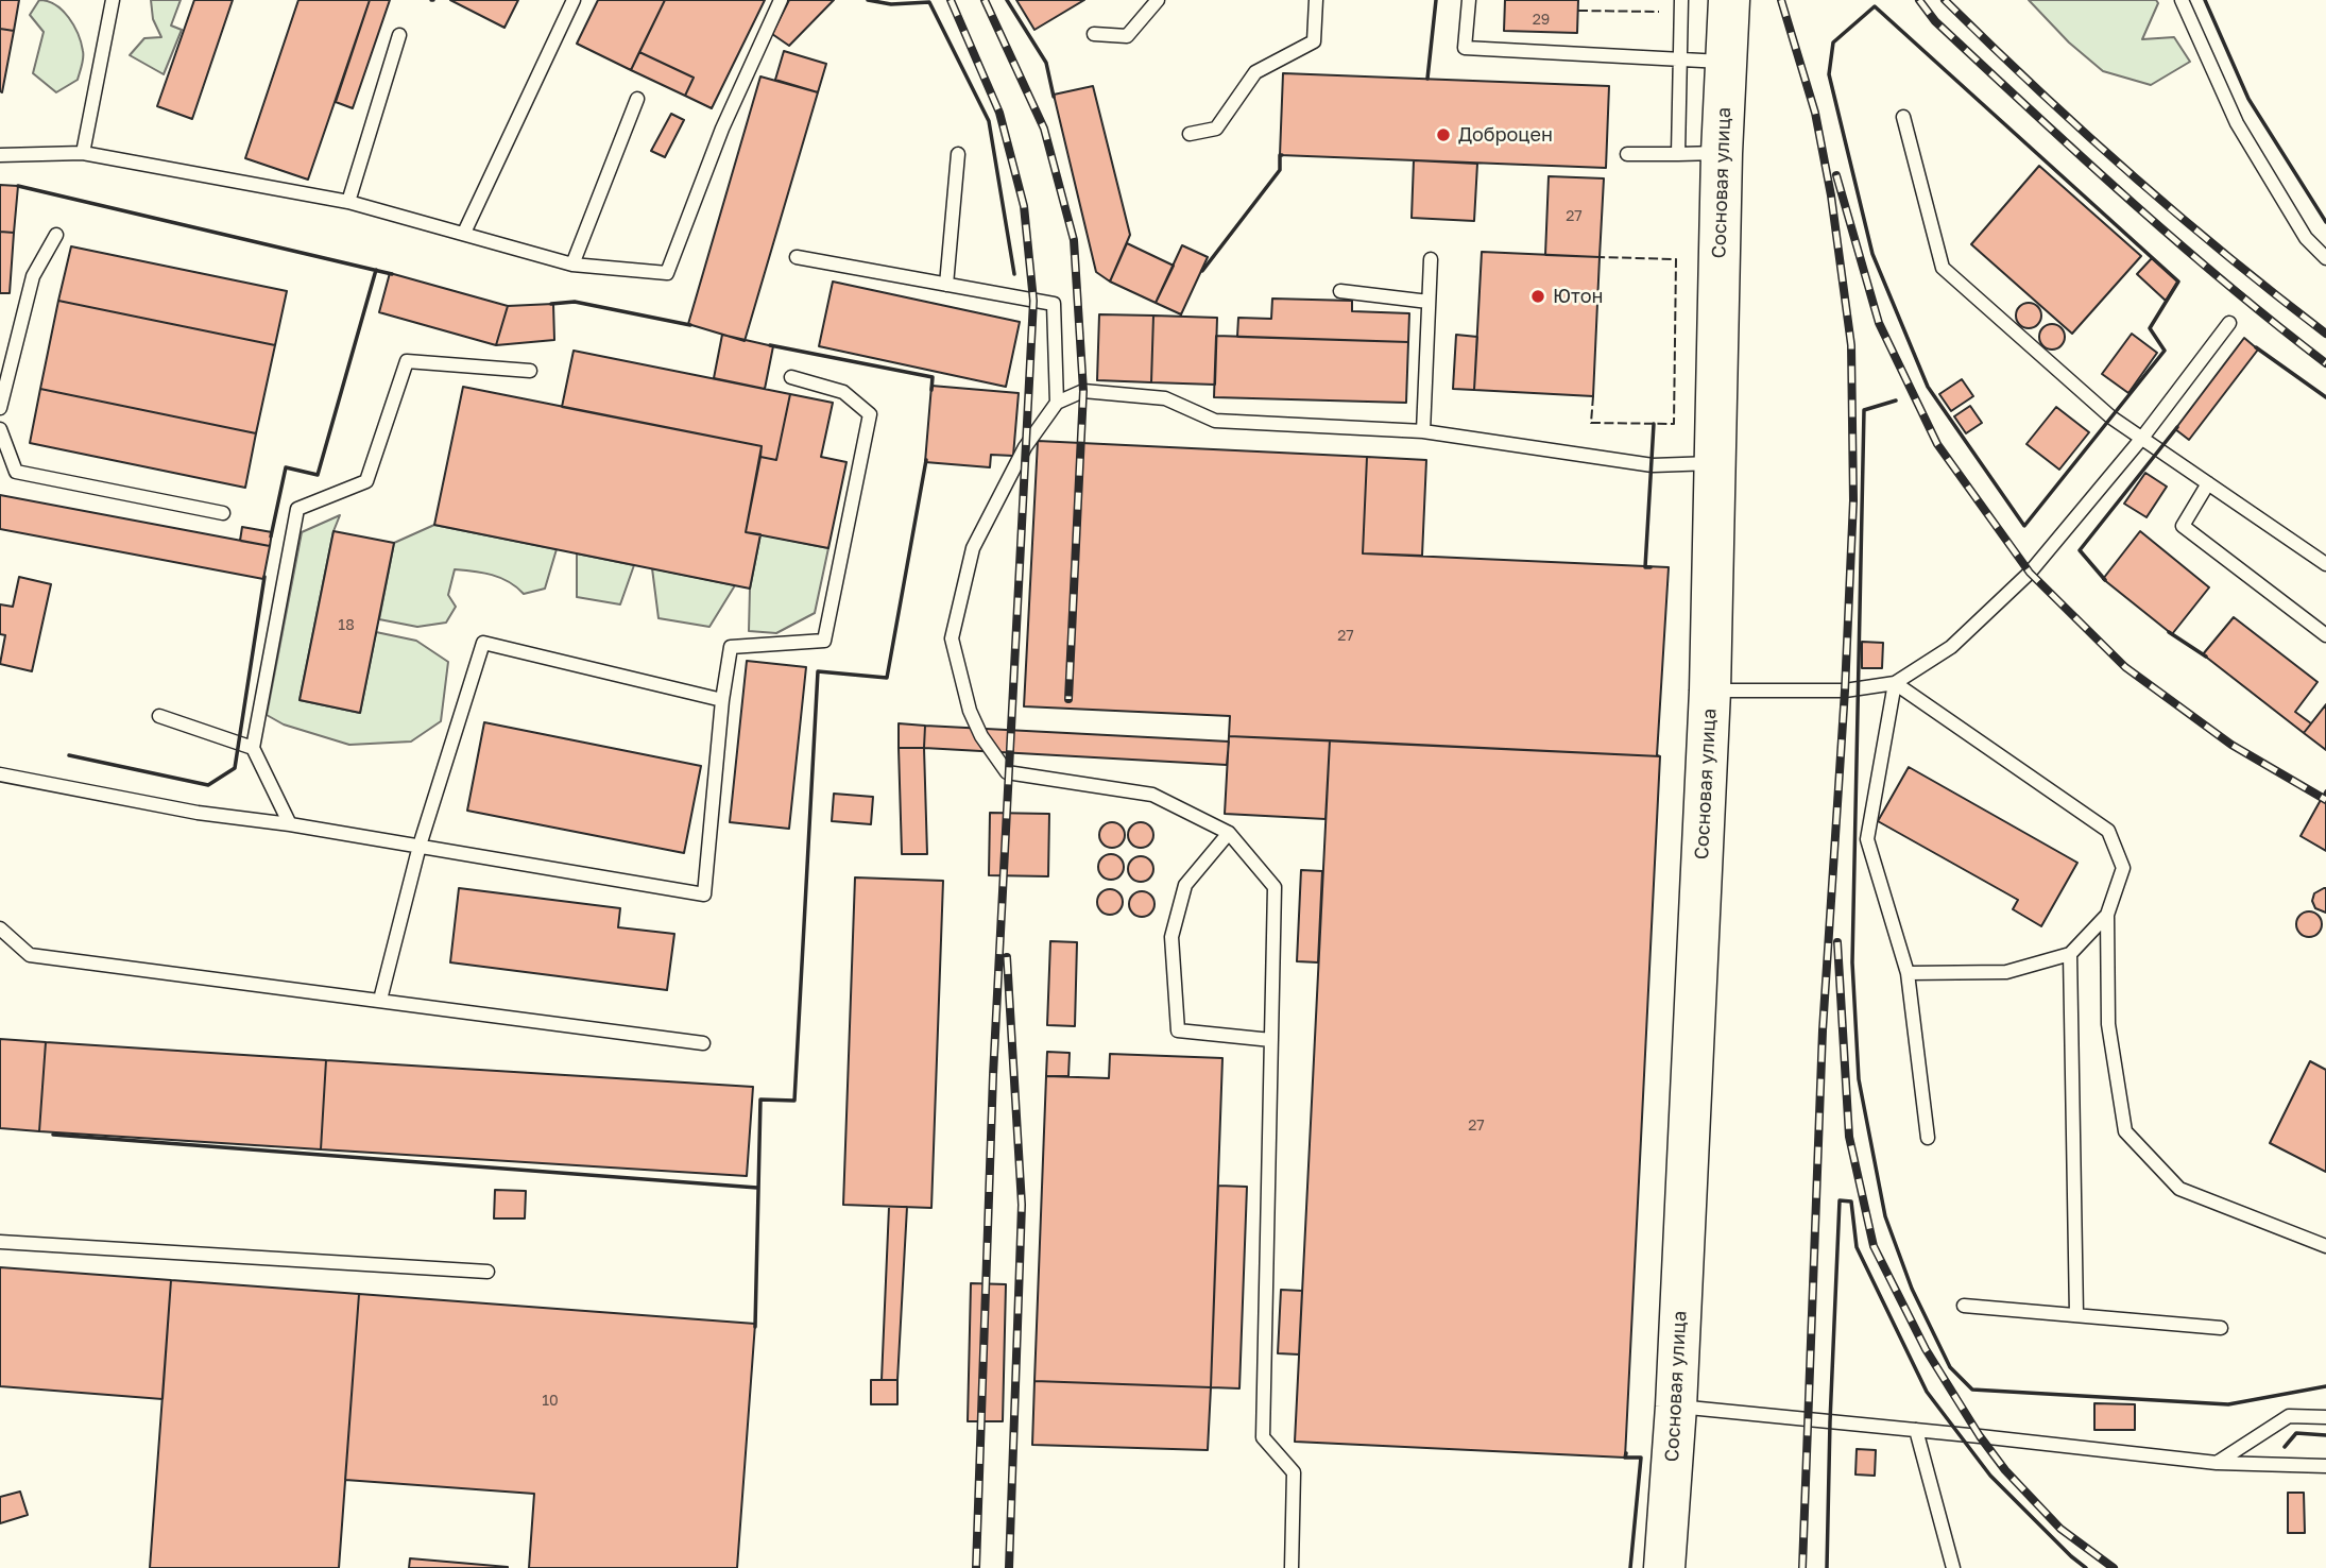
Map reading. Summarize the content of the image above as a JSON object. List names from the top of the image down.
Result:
{
  "streets": {
    "main road": ["Сосновая улица"]
  },
  "places": ["Доброцен", "Ютон"],
  "house_numbers": [
    "29",
    "27",
    "18",
    "27",
    "27",
    "10"
  ]
}
